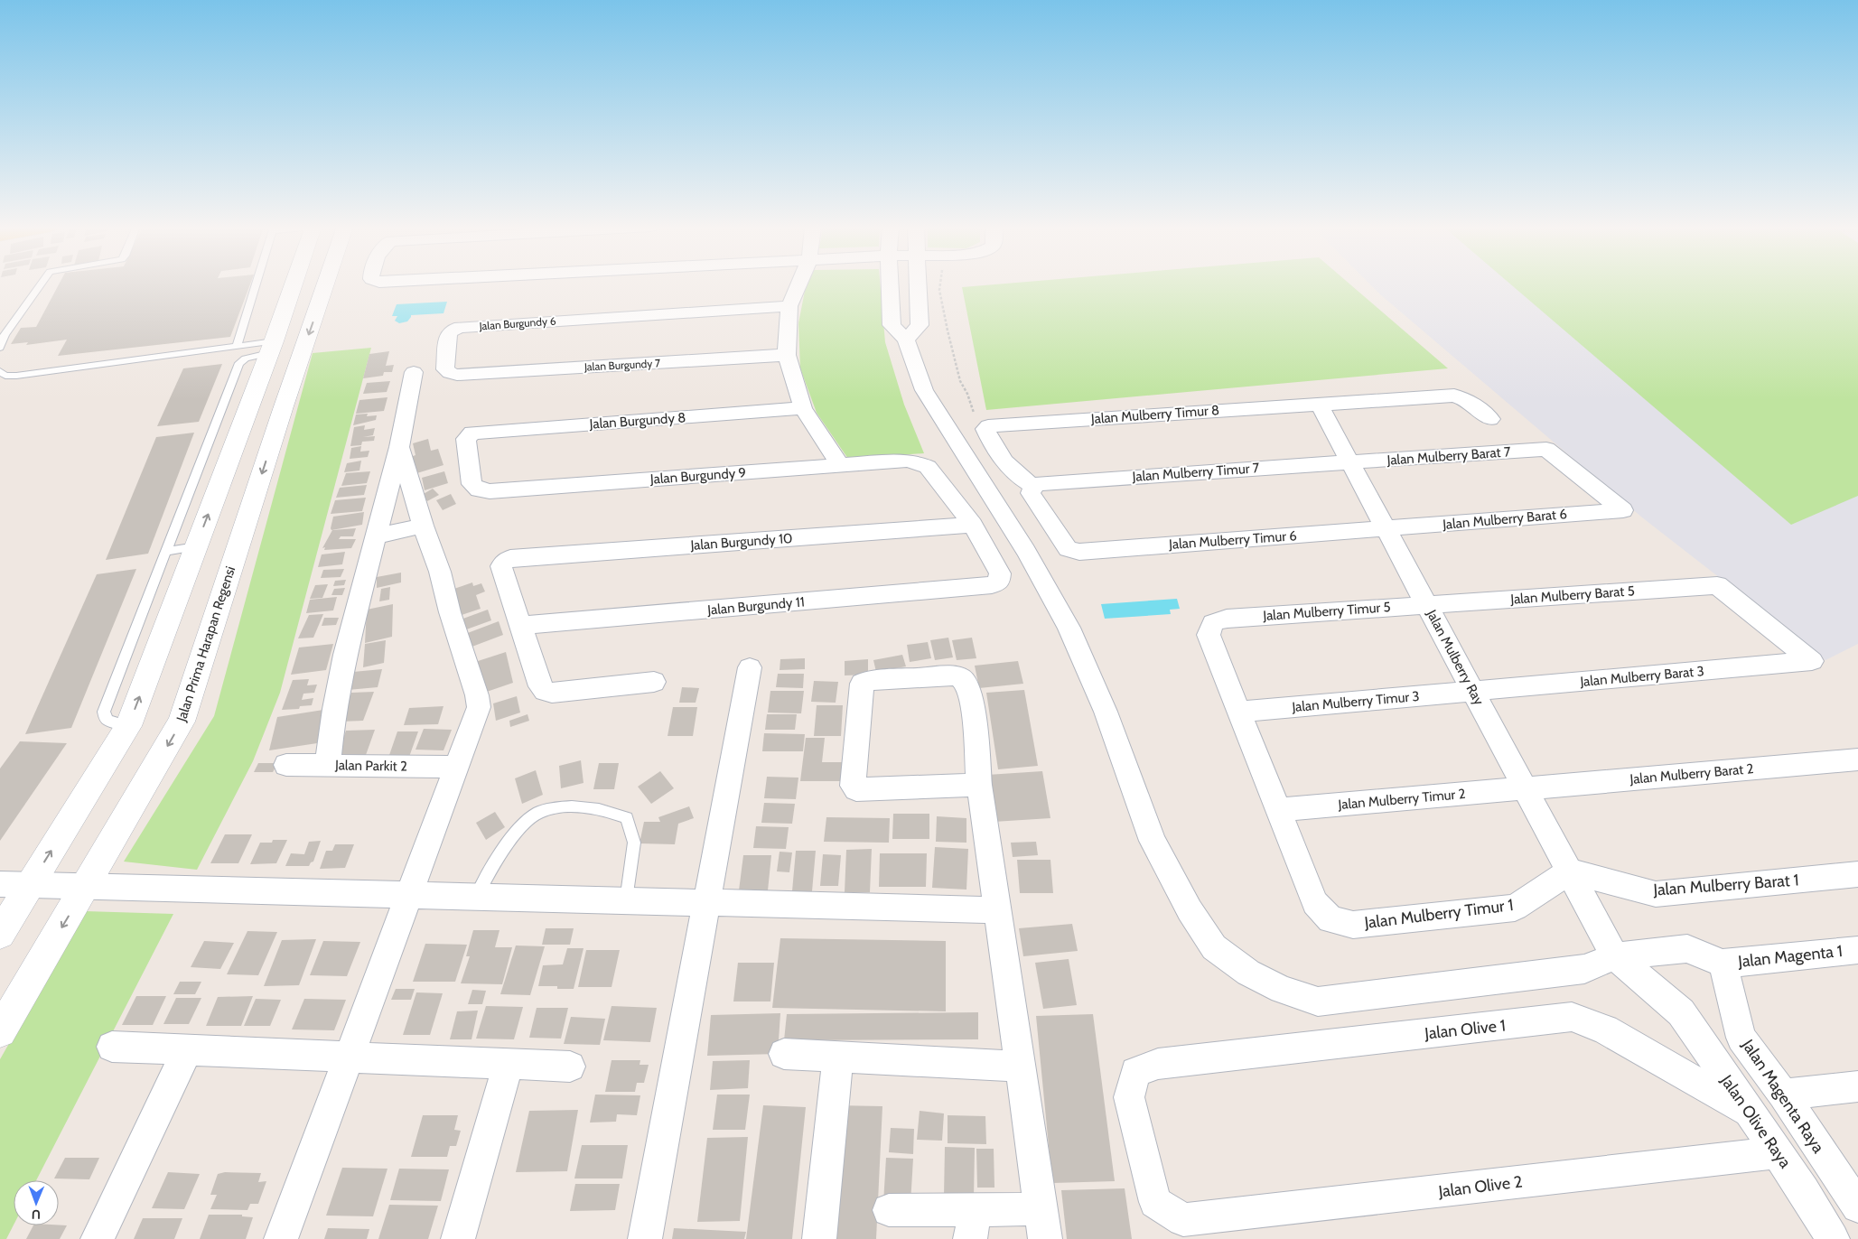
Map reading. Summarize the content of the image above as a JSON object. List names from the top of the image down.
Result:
{
  "streets": {
    "street": [
      "Jalan Burgundy 6",
      "Jalan Burgundy 7",
      "Jalan Mulberry Timur 8",
      "Jalan Burgundy 8",
      "Jalan Mulberry Barat 7",
      "Jalan Mulberry Timur 7",
      "Jalan Burgundy 9",
      "Jalan Mulberry Barat 6",
      "Jalan Mulberry Timur 6",
      "Jalan Burgundy 10",
      "Jalan Mulberry Barat 5",
      "Jalan Burgundy 11",
      "Jalan Mulberry Timur 5",
      "Jalan Prima Harapan Regensi",
      "Jalan Mulberry Ray",
      "Jalan Mulberry Barat 3",
      "Jalan Mulberry Timur 3",
      "Jalan Parkit 2",
      "Jalan Mulberry Barat 2",
      "Jalan Mulberry Timur 2",
      "Jalan Mulberry Barat 1",
      "Jalan Mulberry Timur 1",
      "Jalan Magenta 1",
      "Jalan Olive 1",
      "Jalan Magenta Raya",
      "Jalan Olive Raya",
      "Jalan Olive 2"
    ]
  },
  "crossings": [
    ["Jalan Burgundy 6", "Jalan Burgundy 7"],
    ["Jalan Mulberry Timur 8", "Jalan Mulberry Timur 7"],
    ["Jalan Mulberry Timur 8", "Jalan Mulberry Timur 6"],
    ["Jalan Mulberry Timur 8", "Jalan Mulberry Ray"],
    ["Jalan Burgundy 8", "Jalan Burgundy 9"],
    ["Jalan Mulberry Barat 7", "Jalan Mulberry Timur 7"],
    ["Jalan Mulberry Barat 7", "Jalan Mulberry Barat 6"],
    ["Jalan Mulberry Barat 7", "Jalan Mulberry Ray"],
    ["Jalan Mulberry Timur 7", "Jalan Mulberry Timur 6"],
    ["Jalan Mulberry Timur 7", "Jalan Mulberry Ray"],
    ["Jalan Burgundy 9", "Jalan Burgundy 10"],
    ["Jalan Burgundy 9", "Jalan Burgundy 11"],
    ["Jalan Mulberry Barat 6", "Jalan Mulberry Timur 6"],
    ["Jalan Mulberry Barat 6", "Jalan Mulberry Ray"],
    ["Jalan Mulberry Timur 6", "Jalan Mulberry Ray"],
    ["Jalan Burgundy 10", "Jalan Burgundy 11"],
    ["Jalan Mulberry Barat 5", "Jalan Mulberry Timur 5"],
    ["Jalan Mulberry Barat 5", "Jalan Mulberry Ray"],
    ["Jalan Mulberry Barat 5", "Jalan Mulberry Barat 3"],
    ["Jalan Mulberry Timur 5", "Jalan Mulberry Ray"],
    ["Jalan Mulberry Timur 5", "Jalan Mulberry Timur 1"],
    ["Jalan Mulberry Ray", "Jalan Mulberry Barat 3"],
    ["Jalan Mulberry Ray", "Jalan Mulberry Timur 3"],
    ["Jalan Mulberry Ray", "Jalan Mulberry Barat 2"],
    ["Jalan Mulberry Ray", "Jalan Mulberry Timur 2"],
    ["Jalan Mulberry Ray", "Jalan Mulberry Barat 1"],
    ["Jalan Mulberry Ray", "Jalan Mulberry Timur 1"],
    ["Jalan Mulberry Ray", "Jalan Olive Raya"],
    ["Jalan Mulberry Barat 3", "Jalan Mulberry Timur 3"],
    ["Jalan Mulberry Timur 3", "Jalan Mulberry Timur 1"],
    ["Jalan Mulberry Barat 2", "Jalan Mulberry Timur 2"],
    ["Jalan Mulberry Timur 2", "Jalan Mulberry Timur 1"],
    ["Jalan Mulberry Barat 1", "Jalan Mulberry Timur 1"],
    ["Jalan Magenta 1", "Jalan Magenta Raya"],
    ["Jalan Olive 1", "Jalan Olive Raya"],
    ["Jalan Olive 1", "Jalan Olive 2"],
    ["Jalan Olive Raya", "Jalan Olive 2"]
  ],
  "north": "bottom"
}
